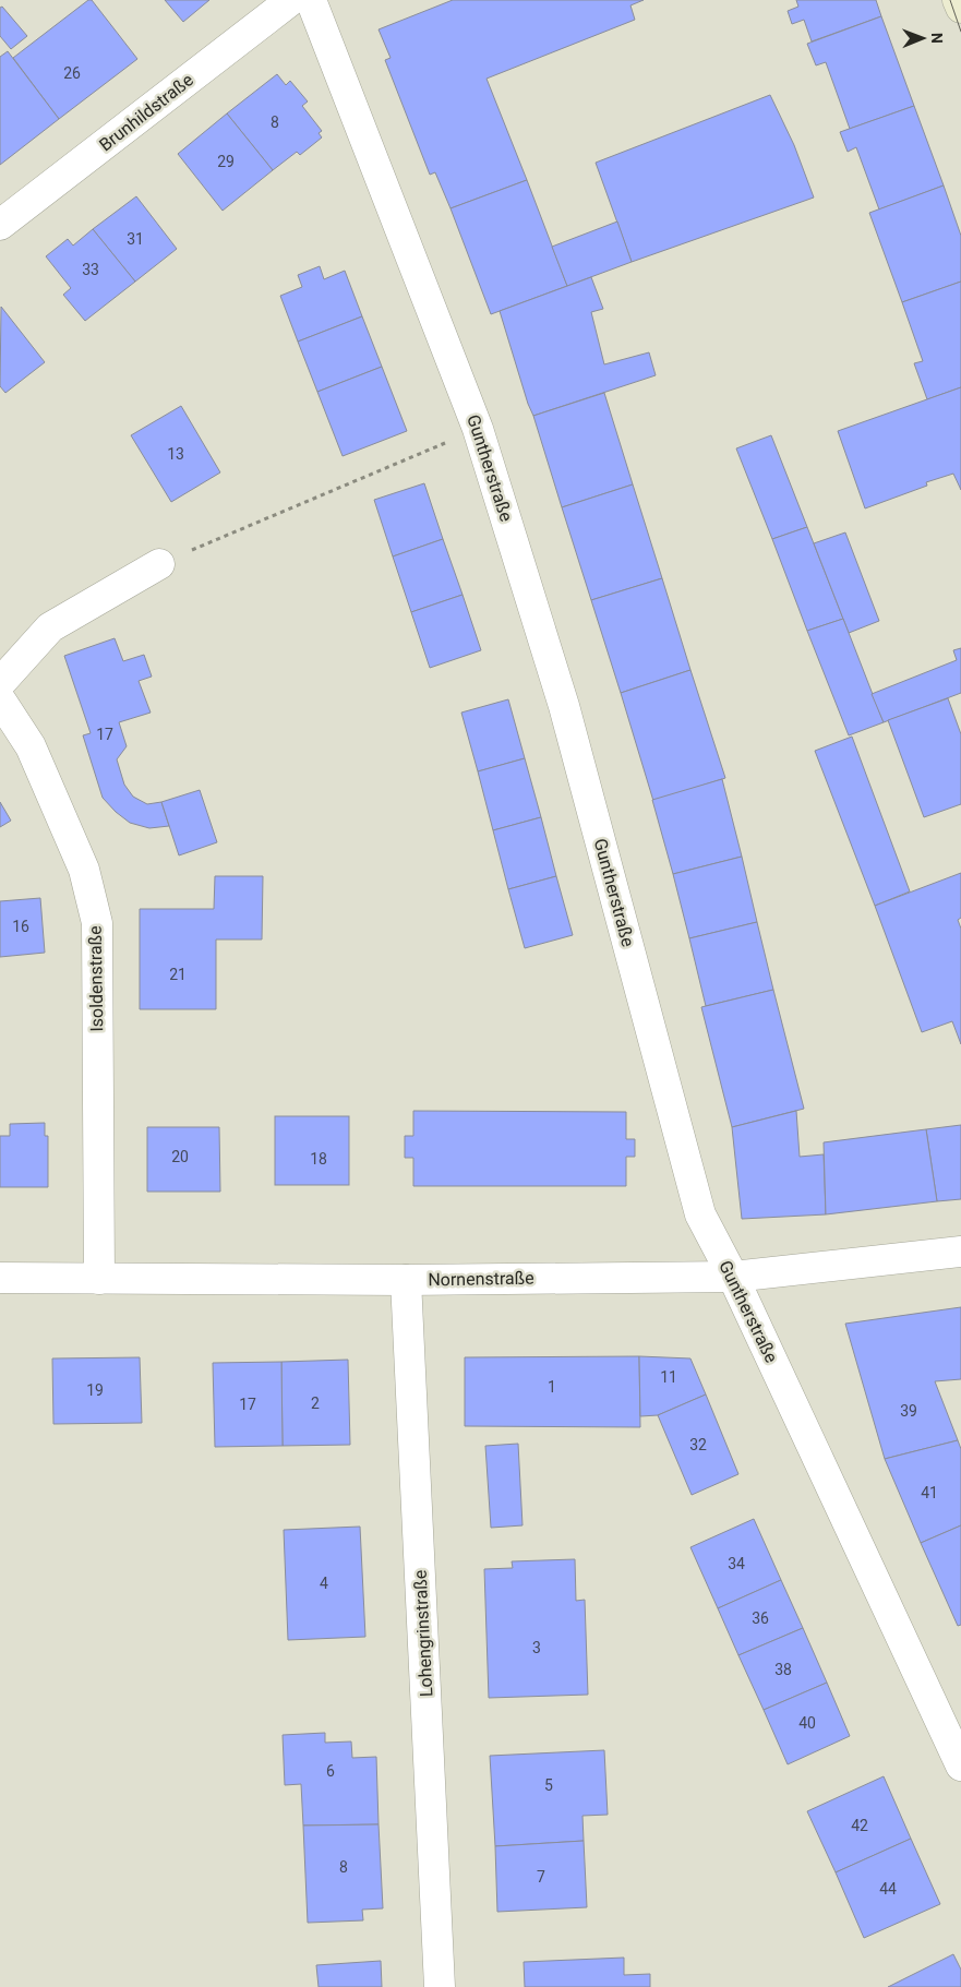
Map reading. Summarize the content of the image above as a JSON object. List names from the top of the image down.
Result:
{
  "streets": {
    "street": [
      "Brunhildstraße",
      "Guntherstraße",
      "Isoldenstraße",
      "Nornenstraße",
      "Lohengrinstraße"
    ]
  },
  "crossings": [
    ["Guntherstraße", "Nornenstraße"],
    ["Isoldenstraße", "Nornenstraße"],
    ["Nornenstraße", "Lohengrinstraße"]
  ],
  "house_numbers": [
    "26",
    "8",
    "29",
    "31",
    "33",
    "13",
    "17",
    "16",
    "21",
    "20",
    "18",
    "11",
    "1",
    "19",
    "2",
    "17",
    "39",
    "32",
    "41",
    "34",
    "4",
    "36",
    "3",
    "38",
    "40",
    "6",
    "5",
    "42",
    "8",
    "7",
    "44"
  ],
  "north": "right"
}
